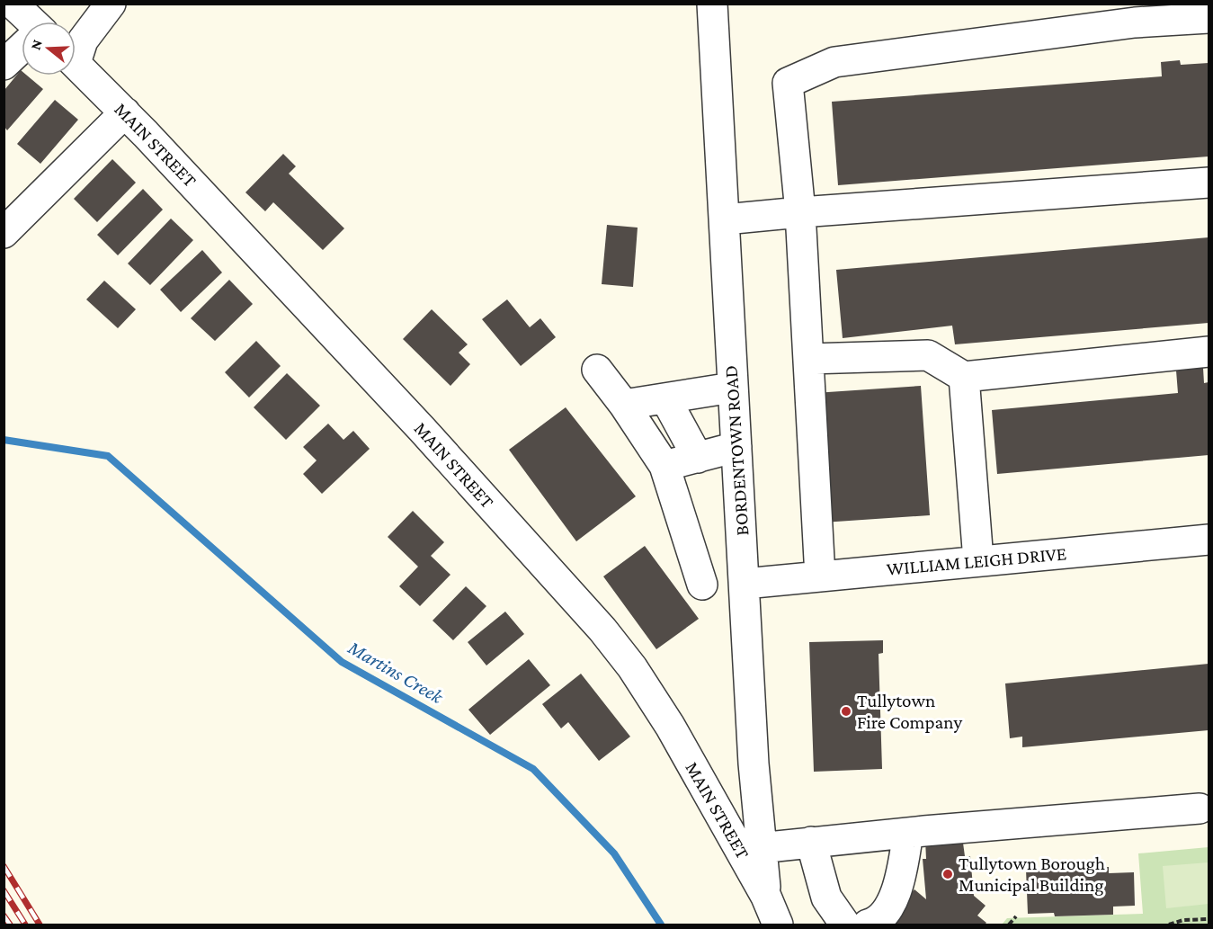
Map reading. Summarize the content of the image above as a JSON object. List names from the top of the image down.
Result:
{
  "streets": {
    "street": ["MAIN STREET", "BORDENTOWN ROAD", "WILLIAM LEIGH DRIVE"]
  },
  "crossings": [
    ["MAIN STREET", "BORDENTOWN ROAD"],
    ["BORDENTOWN ROAD", "WILLIAM LEIGH DRIVE"]
  ],
  "water": ["Martins Creek"],
  "places": ["Tullytown Fire Company", "Tullytown Borough Municipal Building"],
  "north": "left"
}
